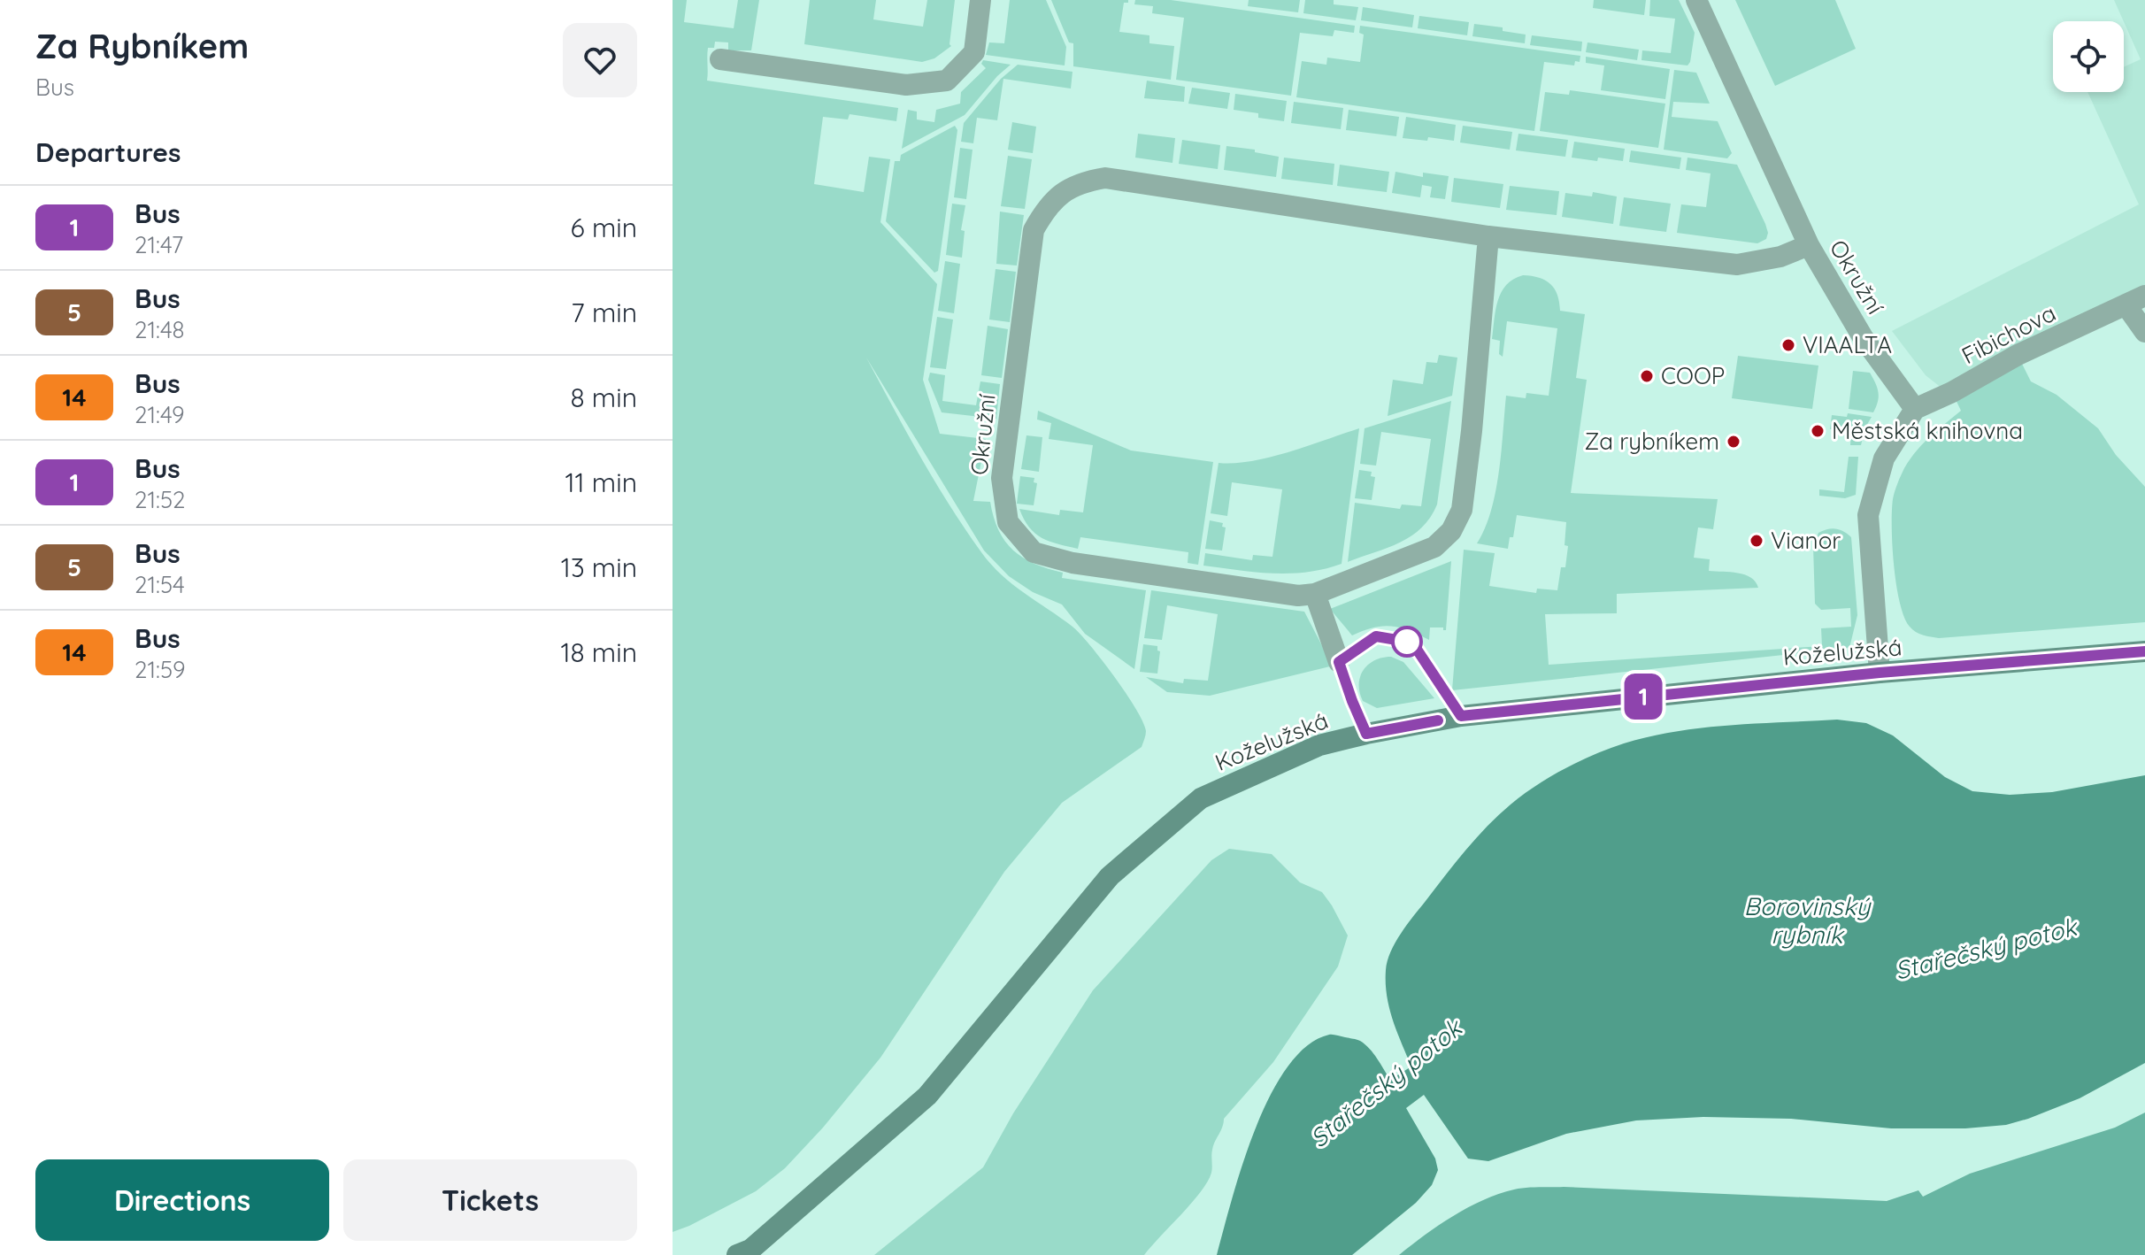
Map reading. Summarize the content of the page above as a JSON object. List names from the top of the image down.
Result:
{
  "streets": {
    "main road": ["Koželužská"],
    "street": ["Okružní", "Fibichova"]
  },
  "crossings": [
    ["Okružní", "Fibichova"]
  ],
  "water": ["Borovinský rybník", "Stařečský potok"],
  "places": [
    "VIAALTA",
    "COOP",
    "Městská knihovna",
    "Za rybníkem",
    "Vianor"
  ],
  "lines": ["bus line 1"],
  "page": {
    "heading": [
      ["Za Rybníkem", "Bus"],
      "Departures"
    ],
    "on_map": "1",
    "list": [
      {
        "mark": "1",
        "name": "Bus",
        "note": "21:47",
        "value": "6 min"
      },
      {
        "mark": "5",
        "name": "Bus",
        "note": "21:48",
        "value": "7 min"
      },
      {
        "mark": "14",
        "name": "Bus",
        "note": "21:49",
        "value": "8 min"
      },
      {
        "mark": "1",
        "name": "Bus",
        "note": "21:52",
        "value": "11 min"
      },
      {
        "mark": "5",
        "name": "Bus",
        "note": "21:54",
        "value": "13 min"
      },
      {
        "mark": "14",
        "name": "Bus",
        "note": "21:59",
        "value": "18 min"
      }
    ],
    "buttons": ["Directions", "Tickets"]
  }
}
